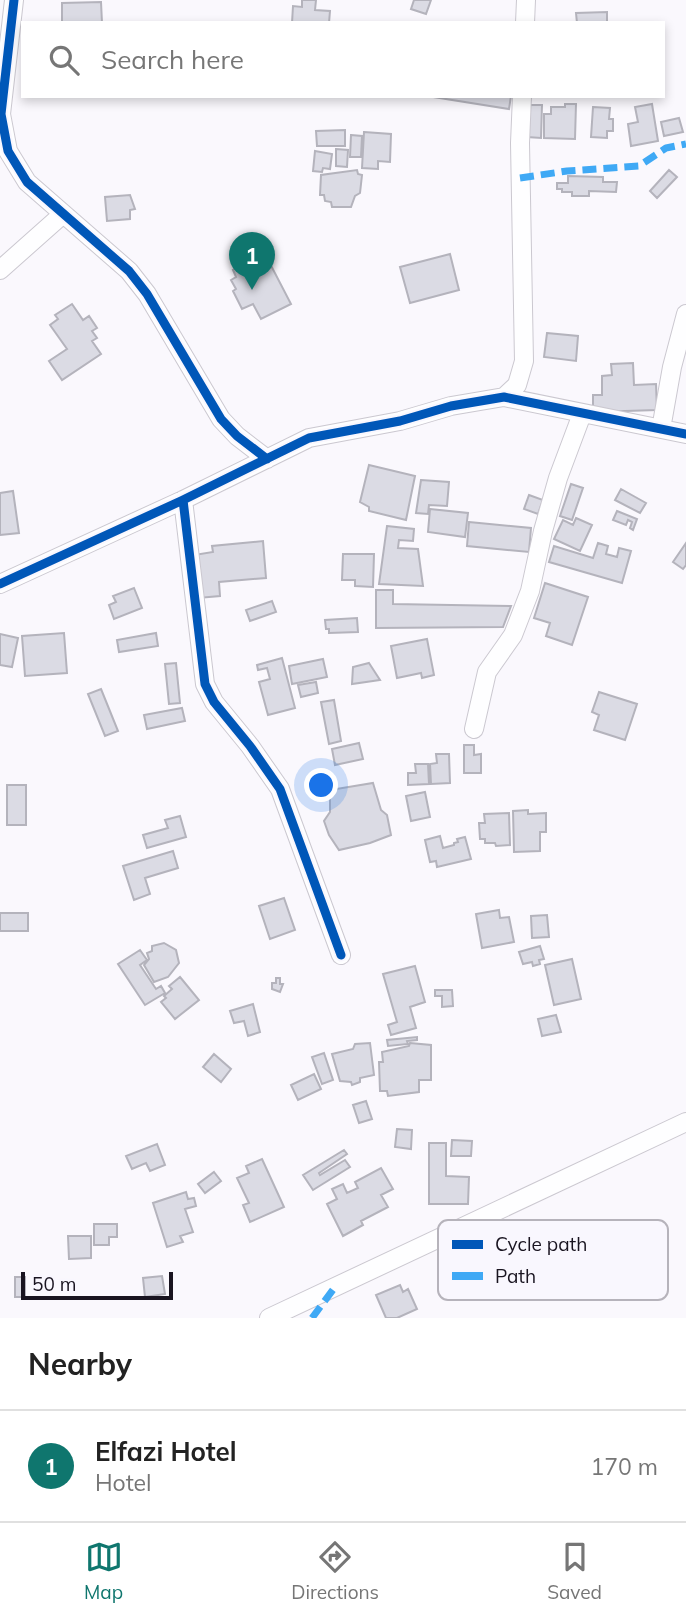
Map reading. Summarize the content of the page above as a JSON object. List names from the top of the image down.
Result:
{
  "legend": ["Cycle path", "Path"],
  "scale_bar": "50 m",
  "page": {
    "search": "Search here",
    "pins": "1",
    "scale": "50 m",
    "heading": "Nearby",
    "list": [
      {
        "mark": "1",
        "name": "Elfazi Hotel",
        "note": "Hotel",
        "value": "170 m"
      }
    ],
    "nav": ["Map", "Directions", "Saved"]
  }
}
